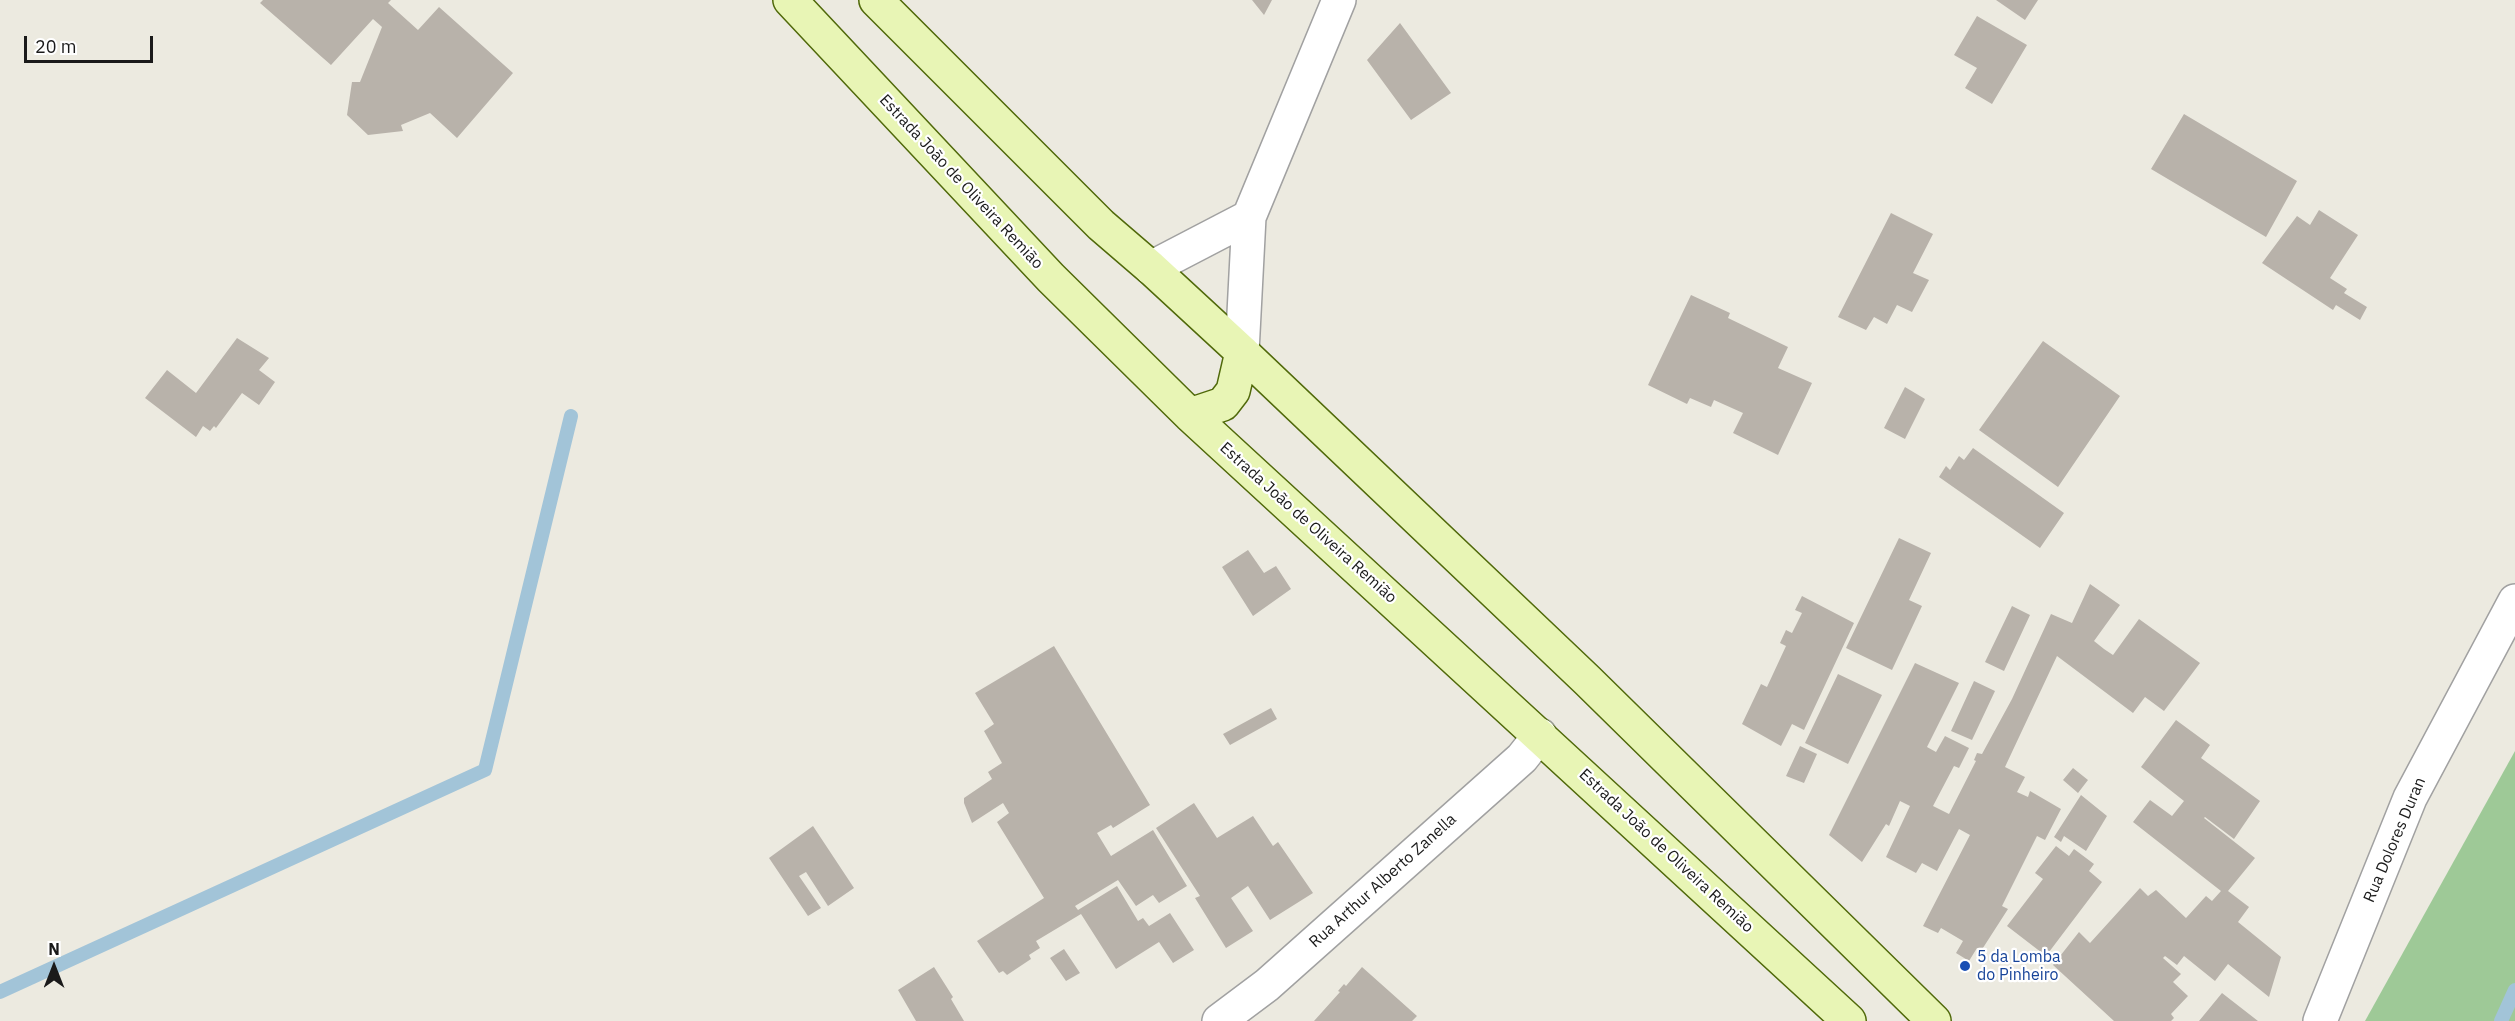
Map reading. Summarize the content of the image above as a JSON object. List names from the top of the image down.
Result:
{
  "streets": {
    "main road": ["Estrada João de Oliveira Remião"],
    "street": ["Rua Dolores Duran", "Rua Arthur Alberto Zanella"]
  },
  "crossings": [
    ["Estrada João de Oliveira Remião", "Rua Arthur Alberto Zanella"]
  ],
  "places": ["5 da Lomba do Pinheiro"],
  "scale_bar": "20 m",
  "north": "top"
}
